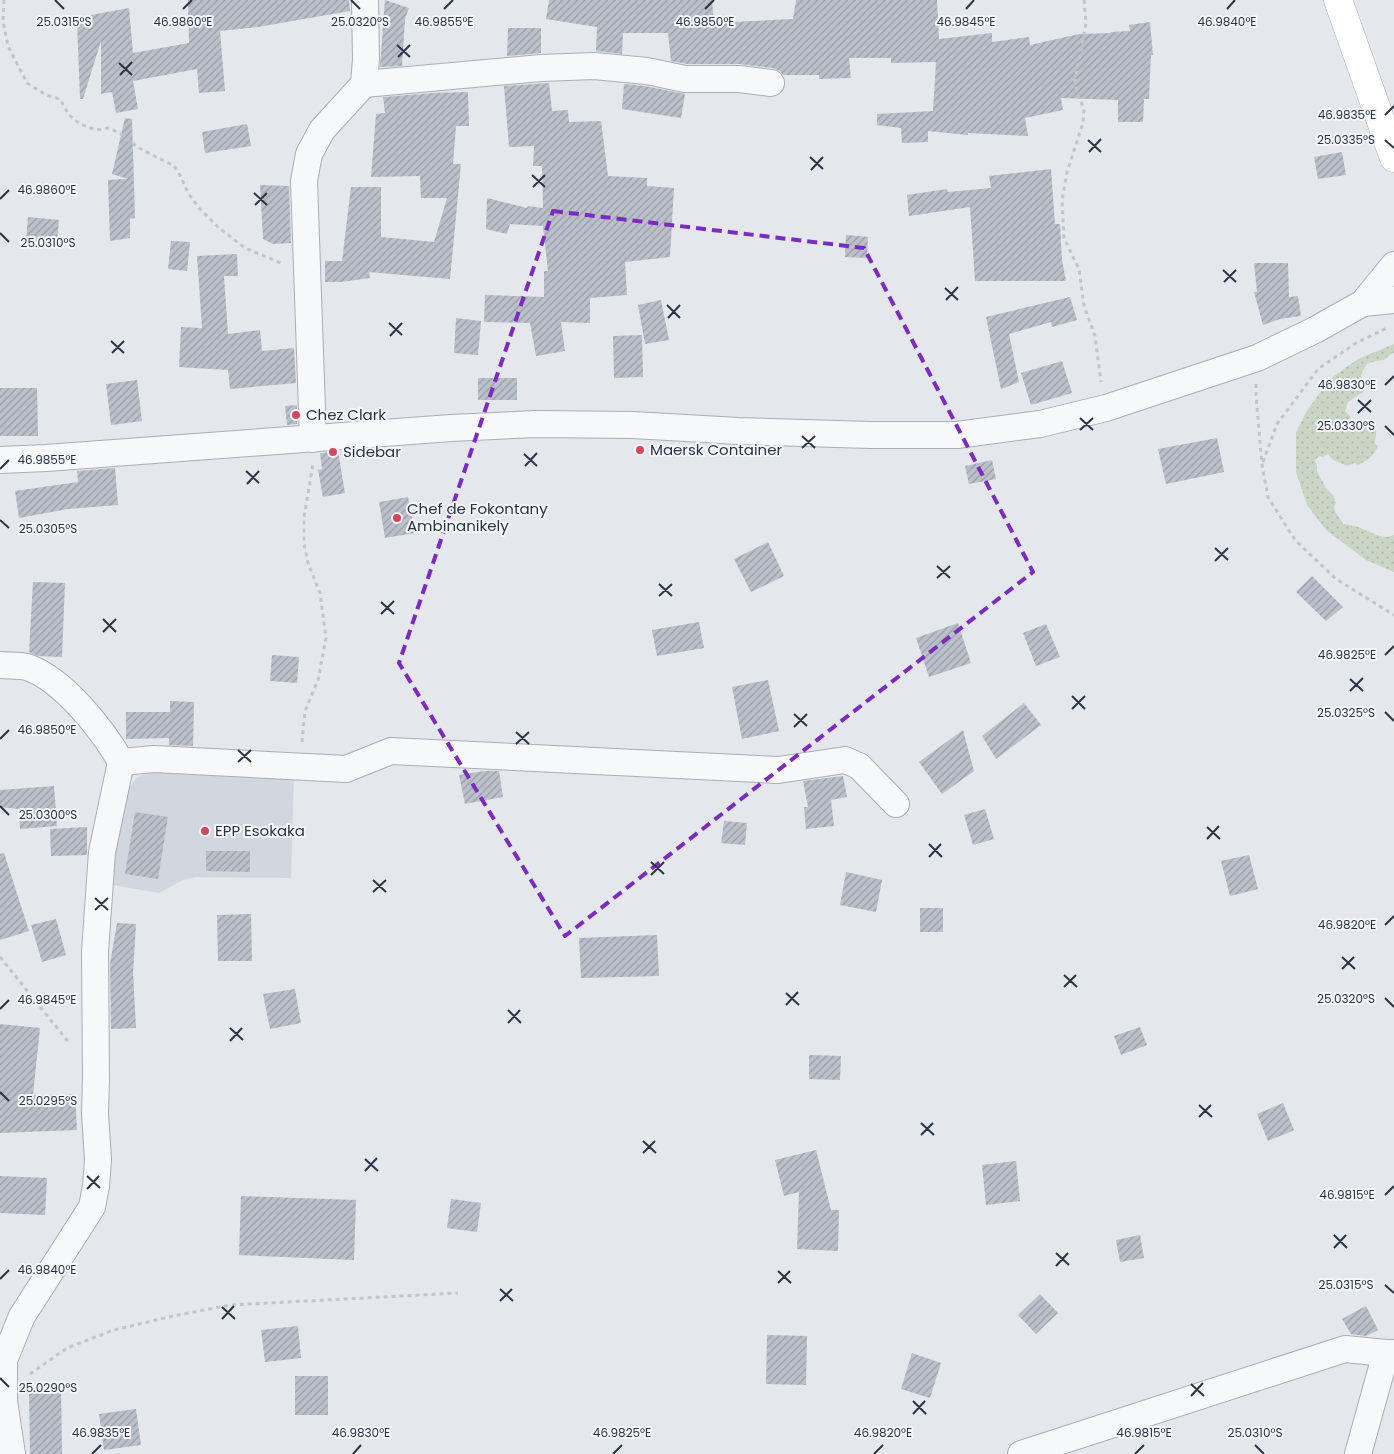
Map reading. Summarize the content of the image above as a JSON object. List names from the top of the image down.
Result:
{
  "places": [
    "Chez Clark",
    "Maersk Container",
    "Sidebar",
    "Chef de Fokontany Ambinanikely",
    "EPP Esokaka"
  ],
  "coordinates": [
    "25.0315°S",
    "25.0320°S",
    "46.9855°E",
    "46.9845°E",
    "46.9860°E",
    "46.9850°E",
    "46.9840°E",
    "46.9835°E",
    "25.0335°S",
    "25.0310°S",
    "46.9830°E",
    "25.0330°S",
    "25.0305°S",
    "46.9825°E",
    "25.0325°S",
    "25.0300°S",
    "46.9820°E",
    "25.0295°S",
    "46.9815°E",
    "25.0290°S"
  ]
}
